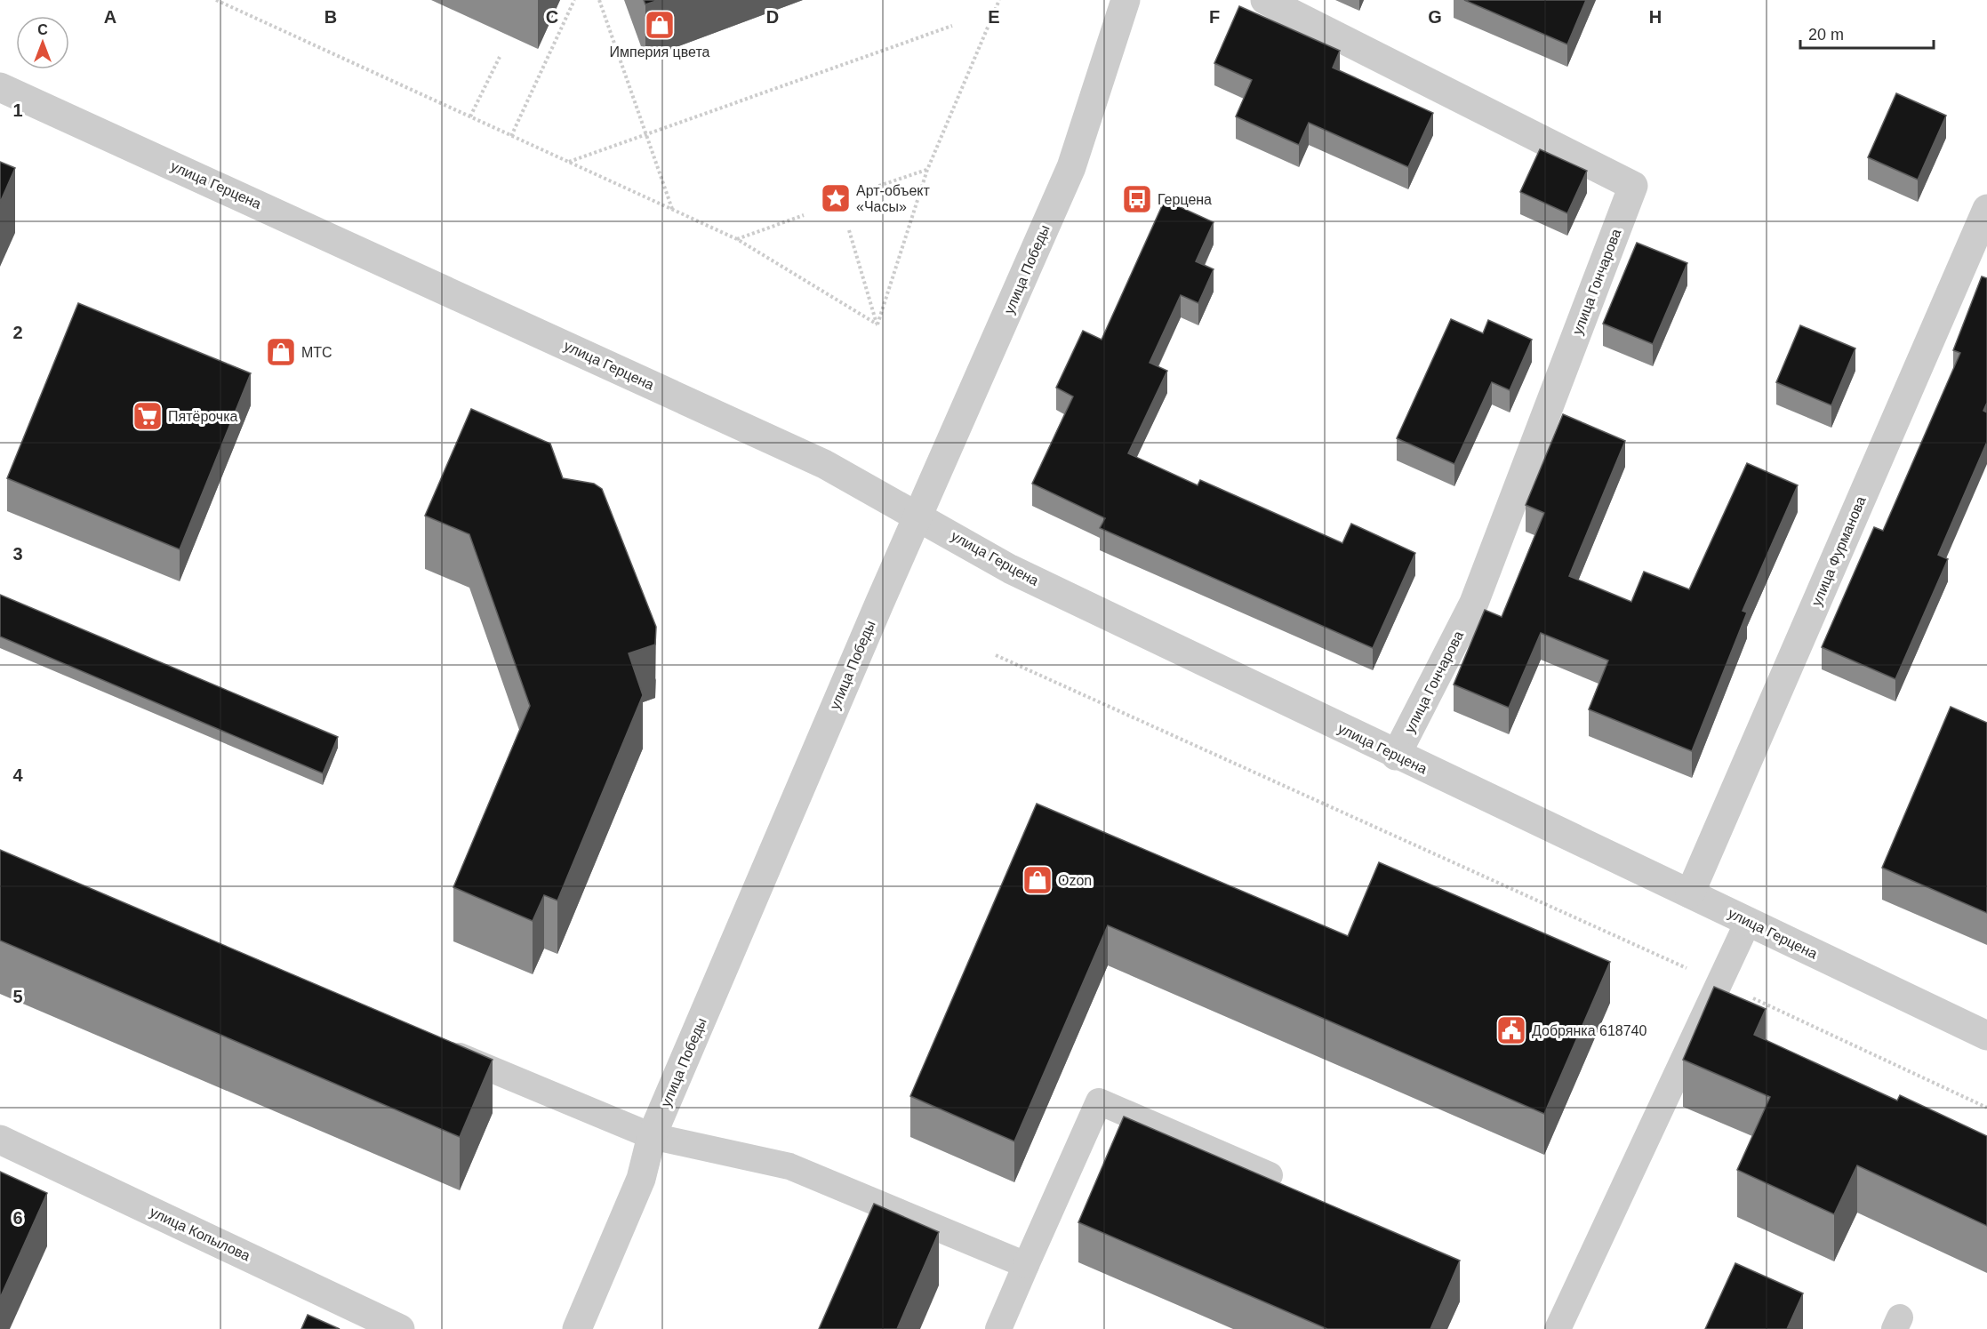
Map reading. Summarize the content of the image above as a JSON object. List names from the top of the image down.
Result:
{
  "streets": {
    "street": [
      "улица Герцена",
      "улица Победы",
      "улица Гончарова",
      "улица Фурманова",
      "улица Копылова"
    ]
  },
  "crossings": [
    ["улица Герцена", "улица Победы"],
    ["улица Герцена", "улица Гончарова"],
    ["улица Герцена", "улица Фурманова"]
  ],
  "places": {
    "shop": ["Империя цвета", "МТС", "Ozon"],
    "place": ["Арт-объект «Часы»"],
    "bus stop": ["Герцена"],
    "supermarket": ["Пятёрочка"],
    "public building": ["Добрянка 618740"]
  },
  "scale_bar": "20 m",
  "north": "top",
  "grid": {
    "columns": [
      "A",
      "B",
      "C",
      "D",
      "E",
      "F",
      "G",
      "H"
    ],
    "rows": [
      "1",
      "2",
      "3",
      "4",
      "5",
      "6"
    ]
  }
}
